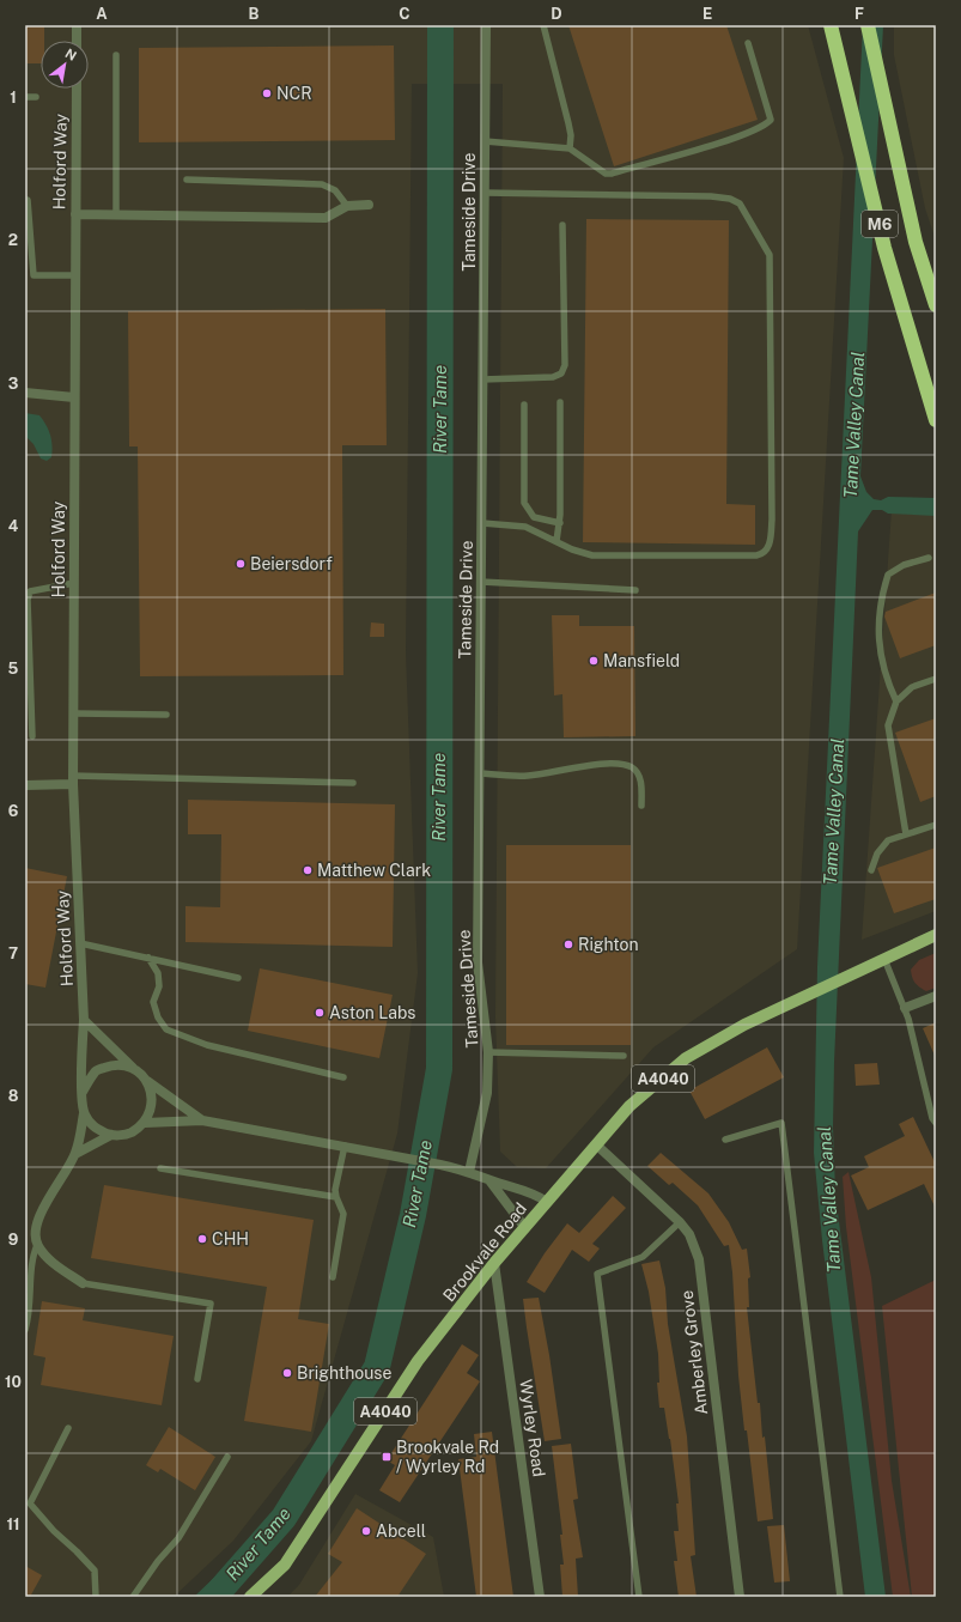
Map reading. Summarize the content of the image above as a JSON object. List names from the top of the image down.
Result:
{
  "streets": {
    "highway": ["M6"],
    "main road": ["A4040", "Brookvale Road"],
    "street": [
      "Holford Way",
      "Tameside Drive",
      "Amberley Grove",
      "Wyrley Road"
    ]
  },
  "crossings": [
    ["A4040", "Brookvale Road"],
    ["Brookvale Road", "Amberley Grove"],
    ["Brookvale Road", "Wyrley Road"]
  ],
  "water": ["River Tame", "Tame Valley Canal"],
  "places": {
    "other": [
      "NCR",
      "Beiersdorf",
      "Mansfield",
      "Matthew Clark",
      "Righton",
      "Aston Labs",
      "CHH",
      "Brighthouse",
      "Abcell"
    ],
    "transit": ["Brookvale Rd / Wyrley Rd"]
  },
  "north": "top right",
  "grid": {
    "columns": [
      "A",
      "B",
      "C",
      "D",
      "E",
      "F"
    ],
    "rows": [
      "1",
      "2",
      "3",
      "4",
      "5",
      "6",
      "7",
      "8",
      "9",
      "10",
      "11"
    ]
  }
}
